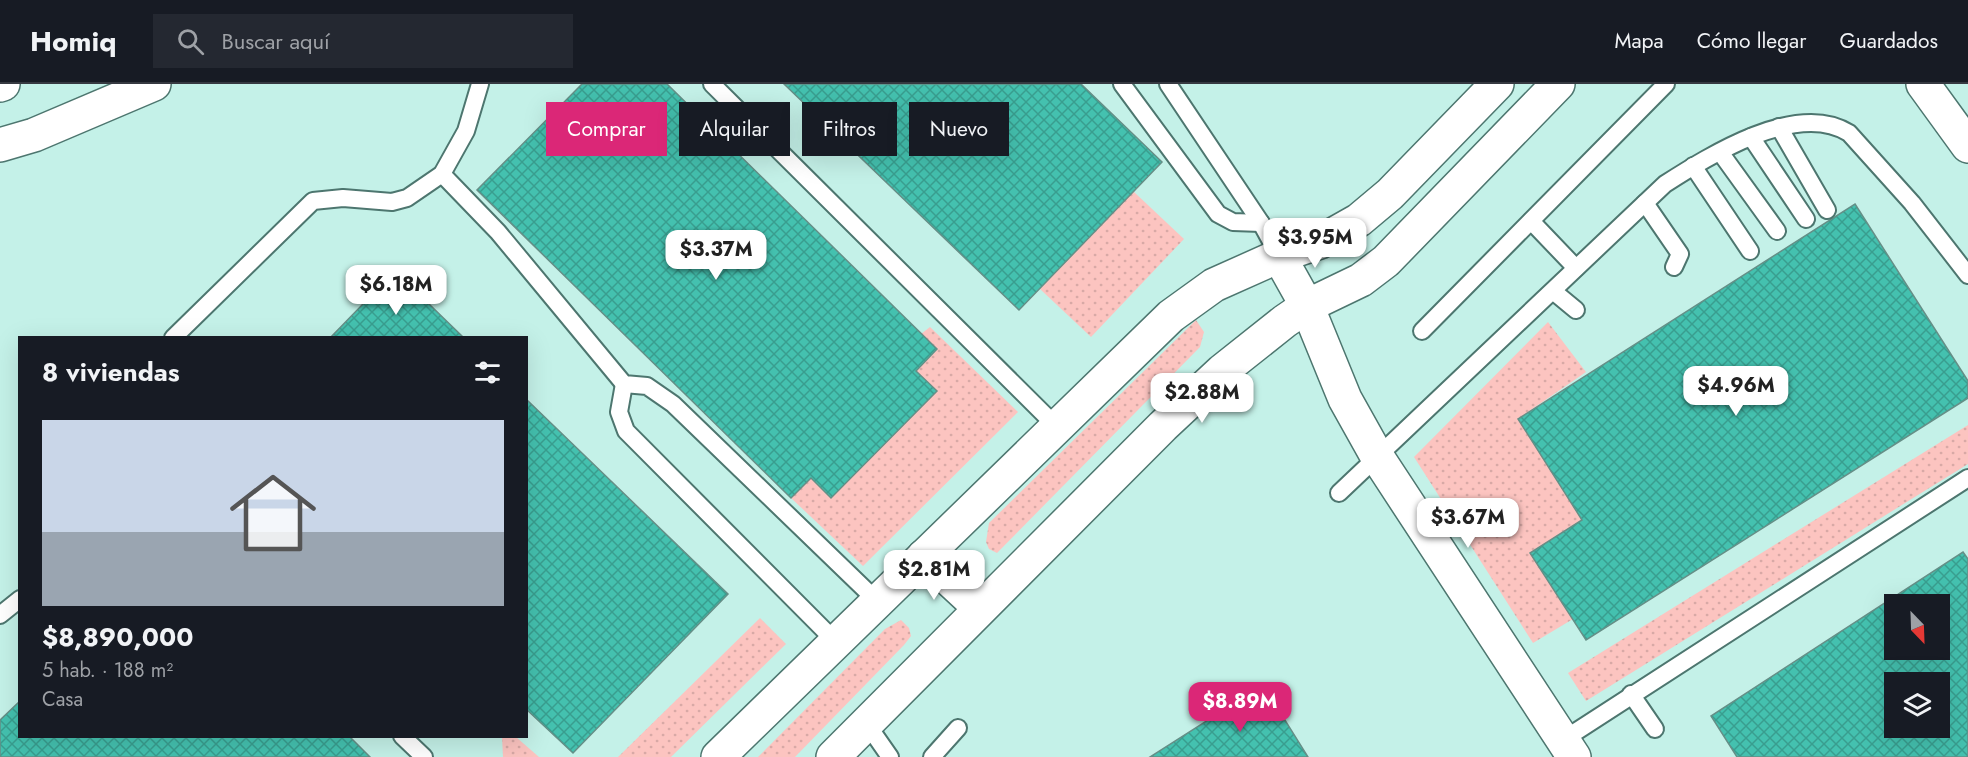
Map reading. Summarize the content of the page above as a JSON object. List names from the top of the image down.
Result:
{
  "north": "bottom right",
  "page": {
    "header": "Homiq",
    "search": "Buscar aquí",
    "nav": ["Mapa", "Cómo llegar", "Guardados"],
    "chip": [
      "Comprar",
      "Alquilar",
      "Filtros",
      "Nuevo"
    ],
    "price": [
      "$3.95M",
      "$3.37M",
      "$6.18M",
      "$4.96M",
      "$2.88M",
      "$3.67M",
      "$2.81M",
      "$8.89M"
    ],
    "heading": "8 viviendas",
    "list": [
      {
        "name": "$8,890,000",
        "note": "5 hab. · 188 m² · Casa"
      }
    ]
  }
}
